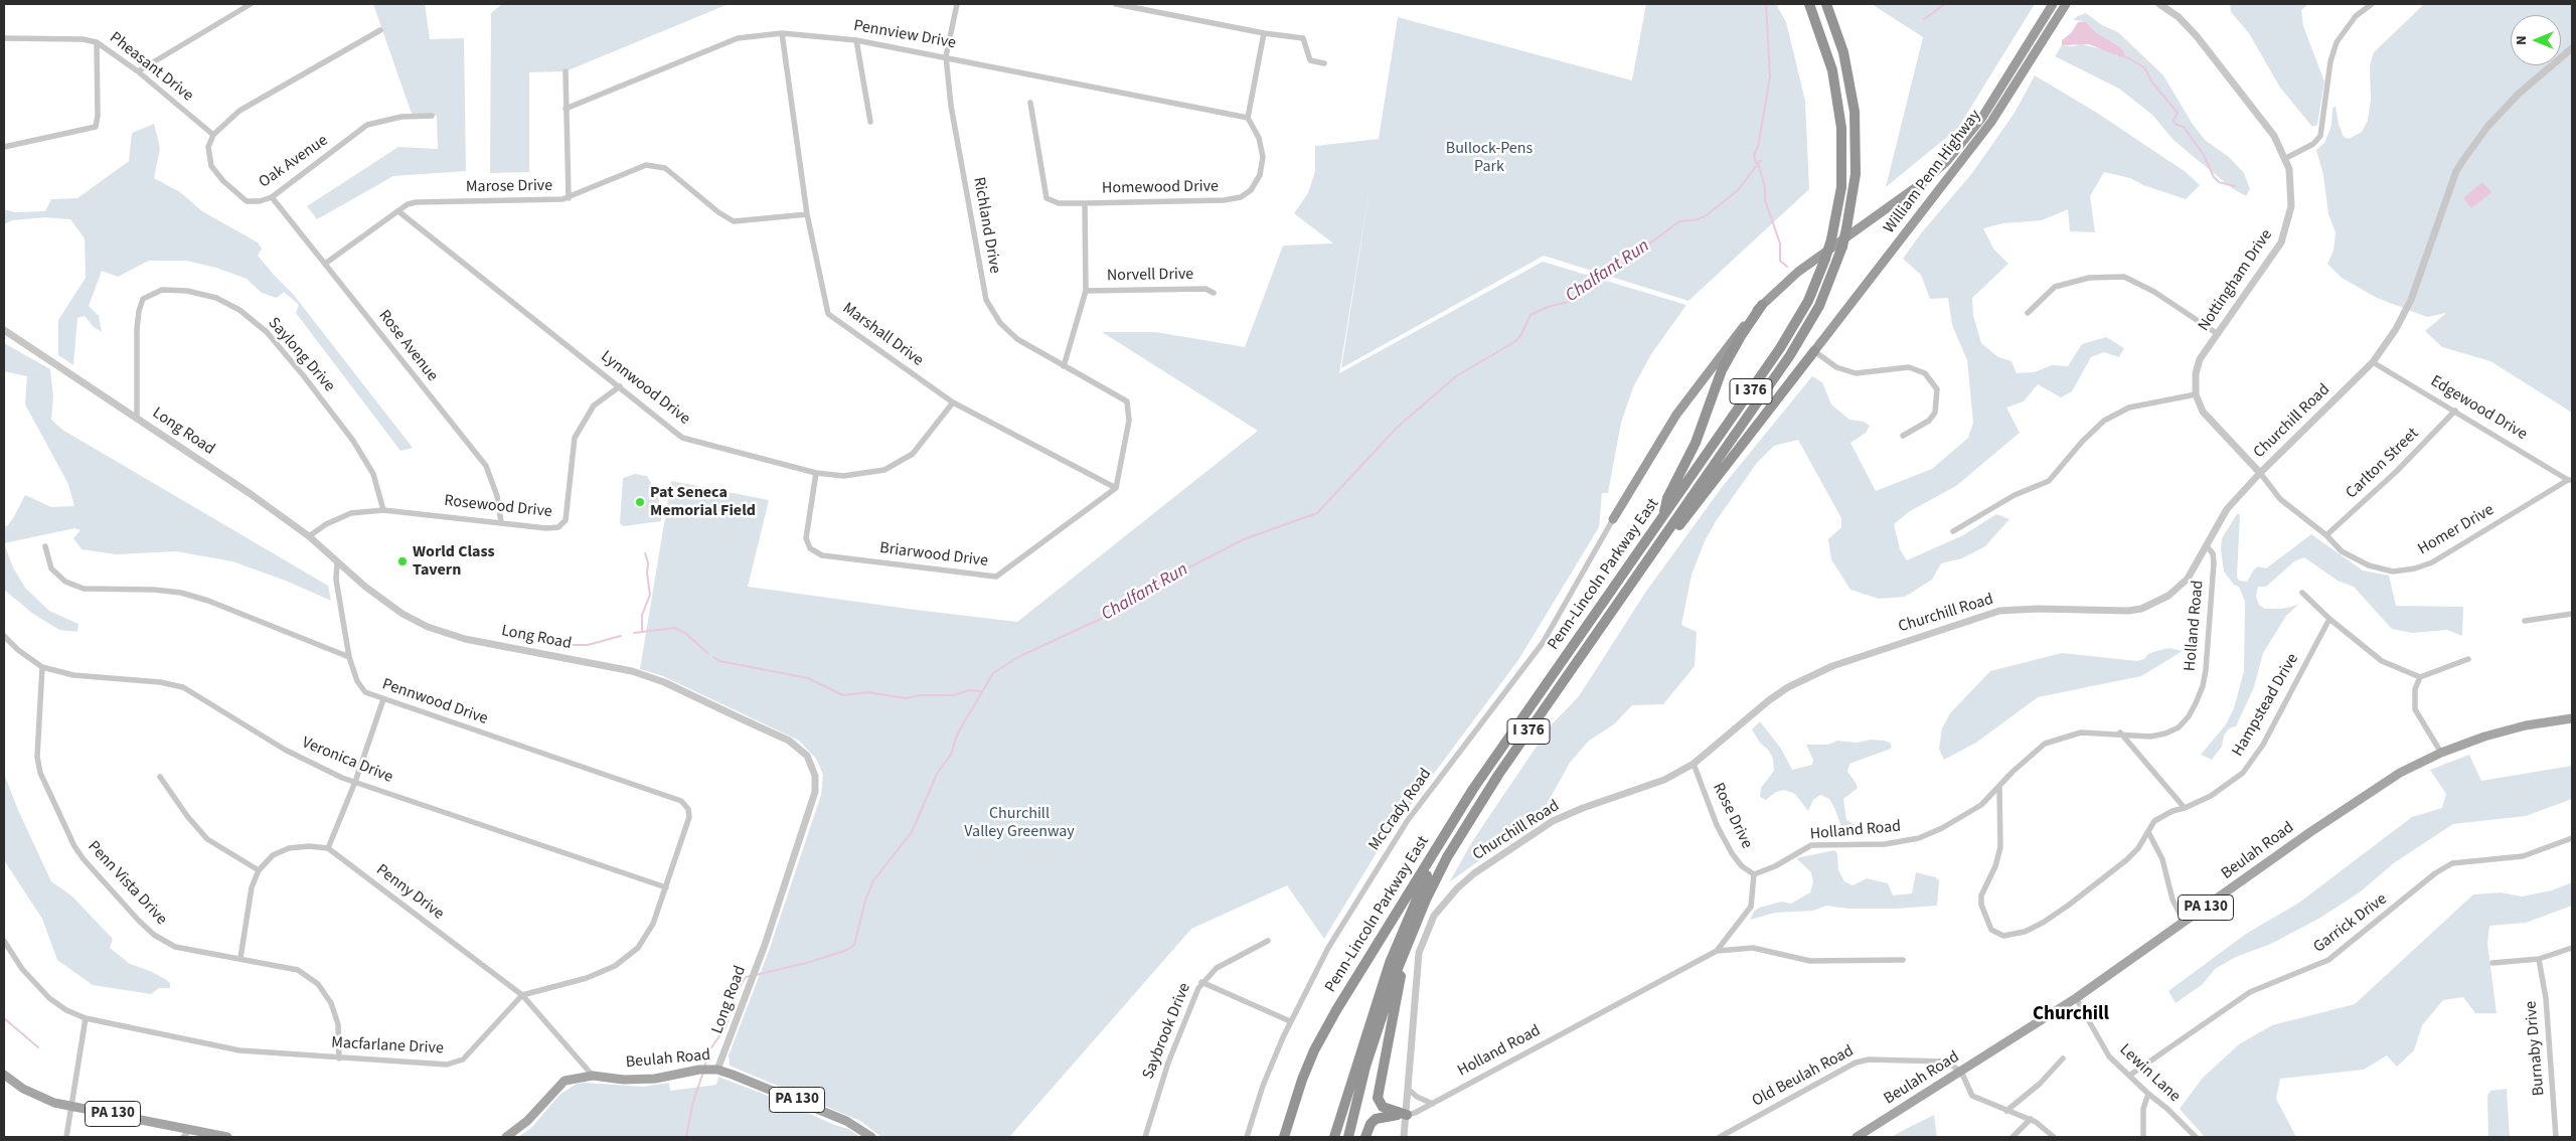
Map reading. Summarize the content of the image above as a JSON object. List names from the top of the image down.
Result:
{
  "streets": {
    "highway": ["William Penn Highway", "I 376", "Penn-Lincoln Parkway East"],
    "main road": ["Beulah Road", "PA 130"],
    "street": [
      "Pennview Drive",
      "Pheasant Drive",
      "Oak Avenue",
      "Marose Drive",
      "Homewood Drive",
      "Richland Drive",
      "Norvell Drive",
      "Nottingham Drive",
      "Marshall Drive",
      "Rose Avenue",
      "Saylong Drive",
      "Lynnwood Drive",
      "Edgewood Drive",
      "Churchill Road",
      "Long Road",
      "Carlton Street",
      "Rosewood Drive",
      "Homer Drive",
      "Briarwood Drive",
      "Holland Road",
      "Pennwood Drive",
      "Hampstead Drive",
      "Veronica Drive",
      "McCrady Road",
      "Rose Drive",
      "Penn Vista Drive",
      "Penny Drive",
      "Garrick Drive",
      "Saybrook Drive",
      "Macfarlane Drive",
      "Burnaby Drive",
      "Lewin Lane",
      "Old Beulah Road"
    ]
  },
  "crossings": [
    ["Pennview Drive", "Homewood Drive"],
    ["Pennview Drive", "Richland Drive"],
    ["Pennview Drive", "Marshall Drive"],
    ["Pheasant Drive", "Oak Avenue"],
    ["Oak Avenue", "Rose Avenue"],
    ["William Penn Highway", "McCrady Road"],
    ["Marose Drive", "Marshall Drive"],
    ["Marose Drive", "Rose Avenue"],
    ["Marose Drive", "Lynnwood Drive"],
    ["Richland Drive", "Marshall Drive"],
    ["Richland Drive", "Briarwood Drive"],
    ["Marshall Drive", "Lynnwood Drive"],
    ["Marshall Drive", "Briarwood Drive"],
    ["Rose Avenue", "Rosewood Drive"],
    ["Saylong Drive", "Long Road"],
    ["Saylong Drive", "Rosewood Drive"],
    ["Lynnwood Drive", "Rosewood Drive"],
    ["Lynnwood Drive", "Briarwood Drive"],
    ["Edgewood Drive", "Churchill Road"],
    ["Edgewood Drive", "Carlton Street"],
    ["Edgewood Drive", "Homer Drive"],
    ["Churchill Road", "Homer Drive"],
    ["Churchill Road", "Holland Road"],
    ["Churchill Road", "Rose Drive"],
    ["Long Road", "Rosewood Drive"],
    ["Long Road", "Pennwood Drive"],
    ["Long Road", "Beulah Road"],
    ["Carlton Street", "Homer Drive"],
    ["Holland Road", "Hampstead Drive"],
    ["Holland Road", "Rose Drive"],
    ["Pennwood Drive", "Veronica Drive"],
    ["Veronica Drive", "Penn Vista Drive"],
    ["Beulah Road", "Penny Drive"],
    ["Beulah Road", "Lewin Lane"],
    ["Beulah Road", "Old Beulah Road"],
    ["Penn Vista Drive", "Macfarlane Drive"],
    ["Penny Drive", "Macfarlane Drive"],
    ["Garrick Drive", "Lewin Lane"]
  ],
  "districts": ["Churchill"],
  "water": ["Chalfant Run"],
  "parks": ["Bullock-Pens Park", "Churchill Valley Greenway"],
  "places": ["Pat Seneca Memorial Field", "World Class Tavern"],
  "north": "left"
}
